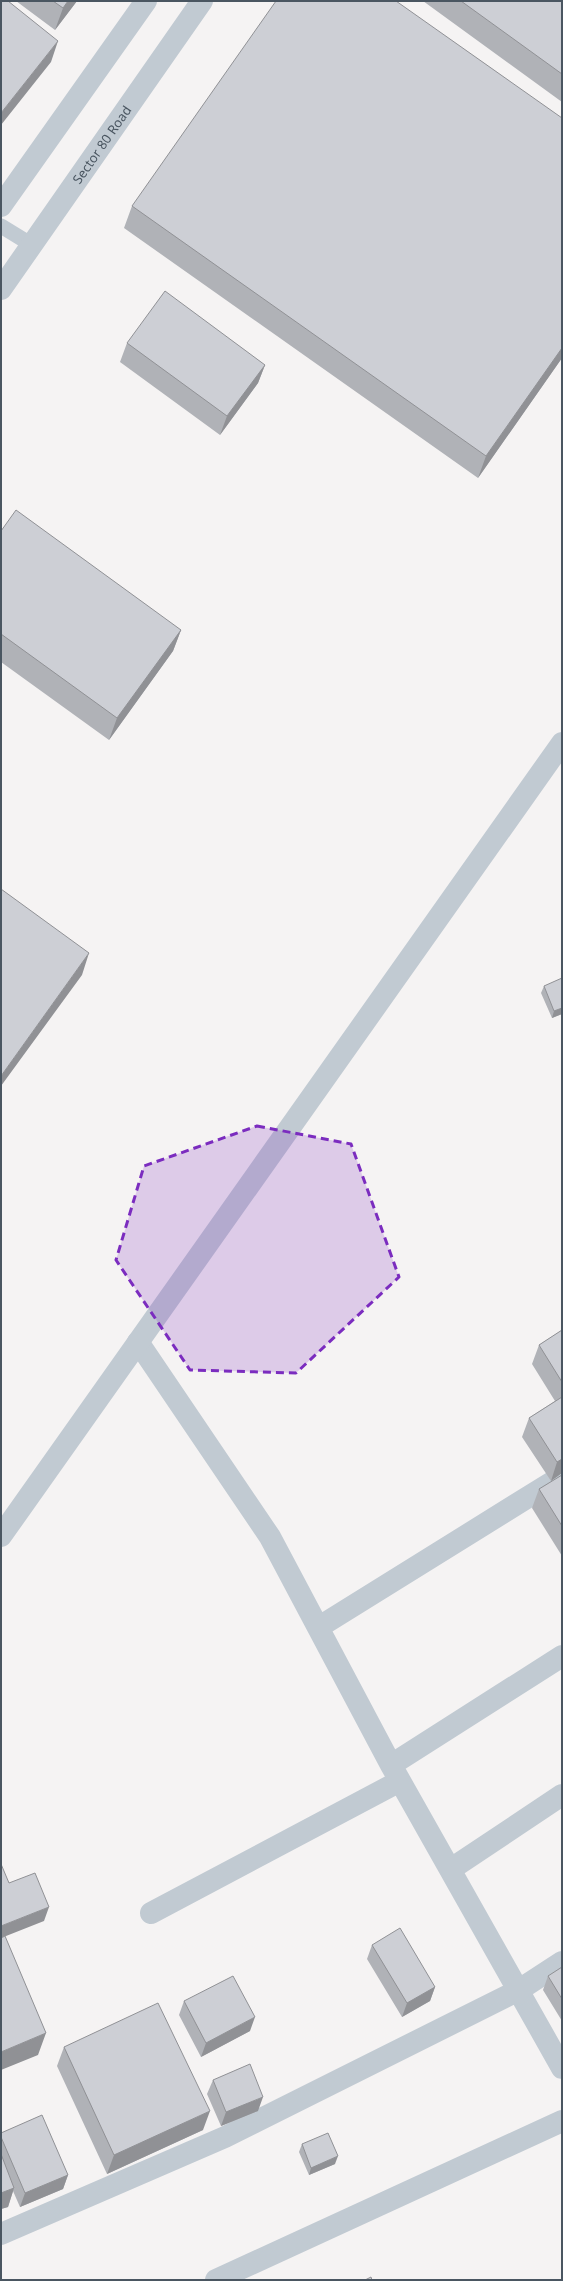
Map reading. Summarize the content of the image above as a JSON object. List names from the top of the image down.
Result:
{
  "streets": {
    "street": ["Sector 80 Road"]
  }
}
